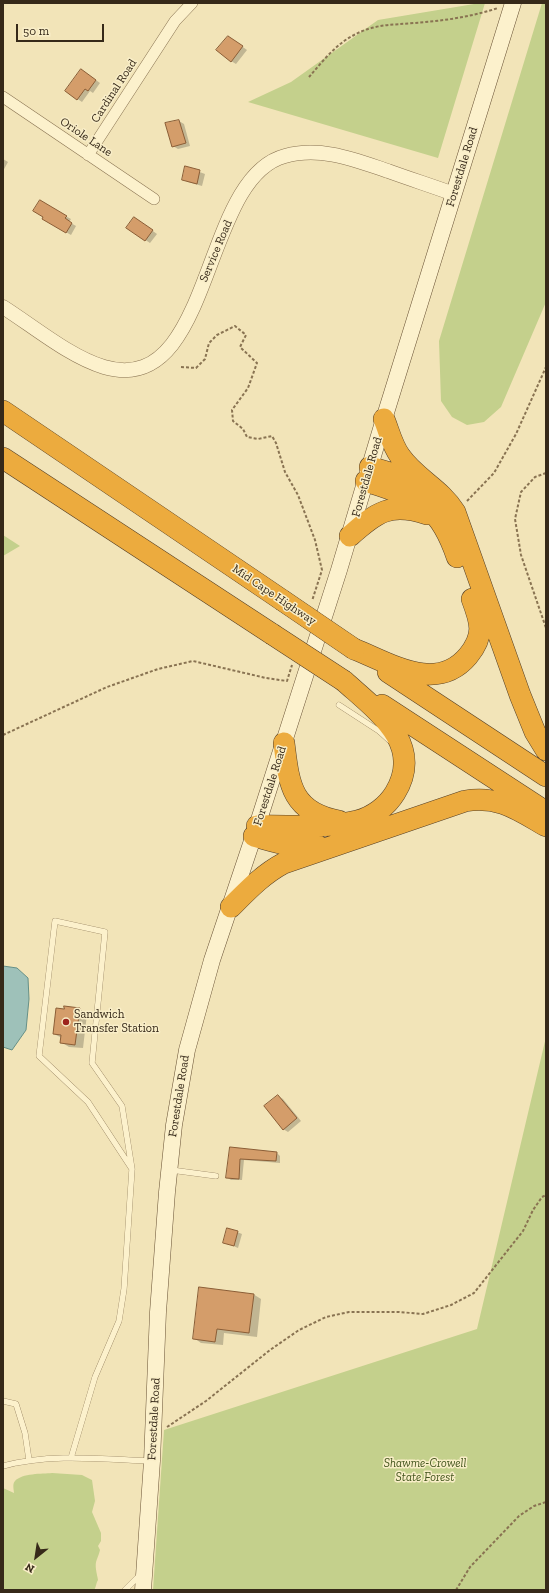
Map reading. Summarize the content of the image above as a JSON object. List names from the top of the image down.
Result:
{
  "streets": {
    "highway": ["Mid Cape Highway"],
    "main road": ["Forestdale Road"],
    "street": ["Cardinal Road", "Oriole Lane", "Service Road"]
  },
  "crossings": [
    ["Cardinal Road", "Oriole Lane"],
    ["Forestdale Road", "Service Road"]
  ],
  "parks": ["Shawme-Crowell State Forest"],
  "places": ["Sandwich Transfer Station"],
  "scale_bar": "50 m",
  "north": "bottom left"
}
